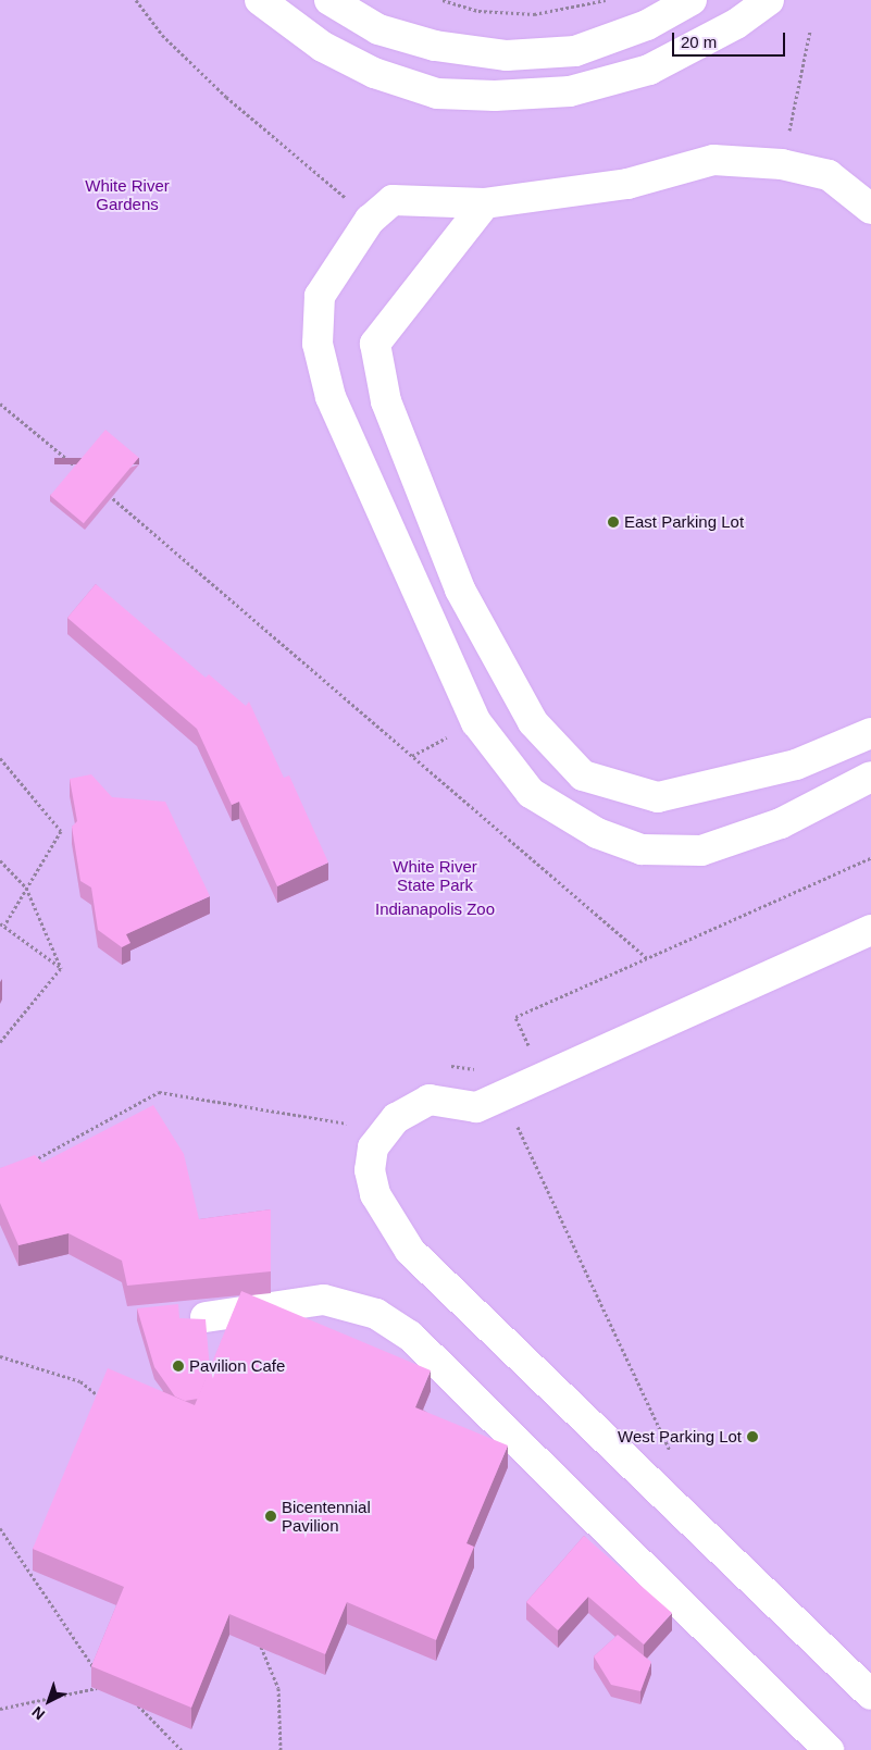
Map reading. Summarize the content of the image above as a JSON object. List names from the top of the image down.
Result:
{
  "parks": ["White River Gardens", "White River State Park", "Indianapolis Zoo"],
  "places": [
    "East Parking Lot",
    "Pavilion Cafe",
    "West Parking Lot",
    "Bicentennial Pavilion"
  ],
  "scale_bar": "20 m",
  "north": "bottom left"
}
